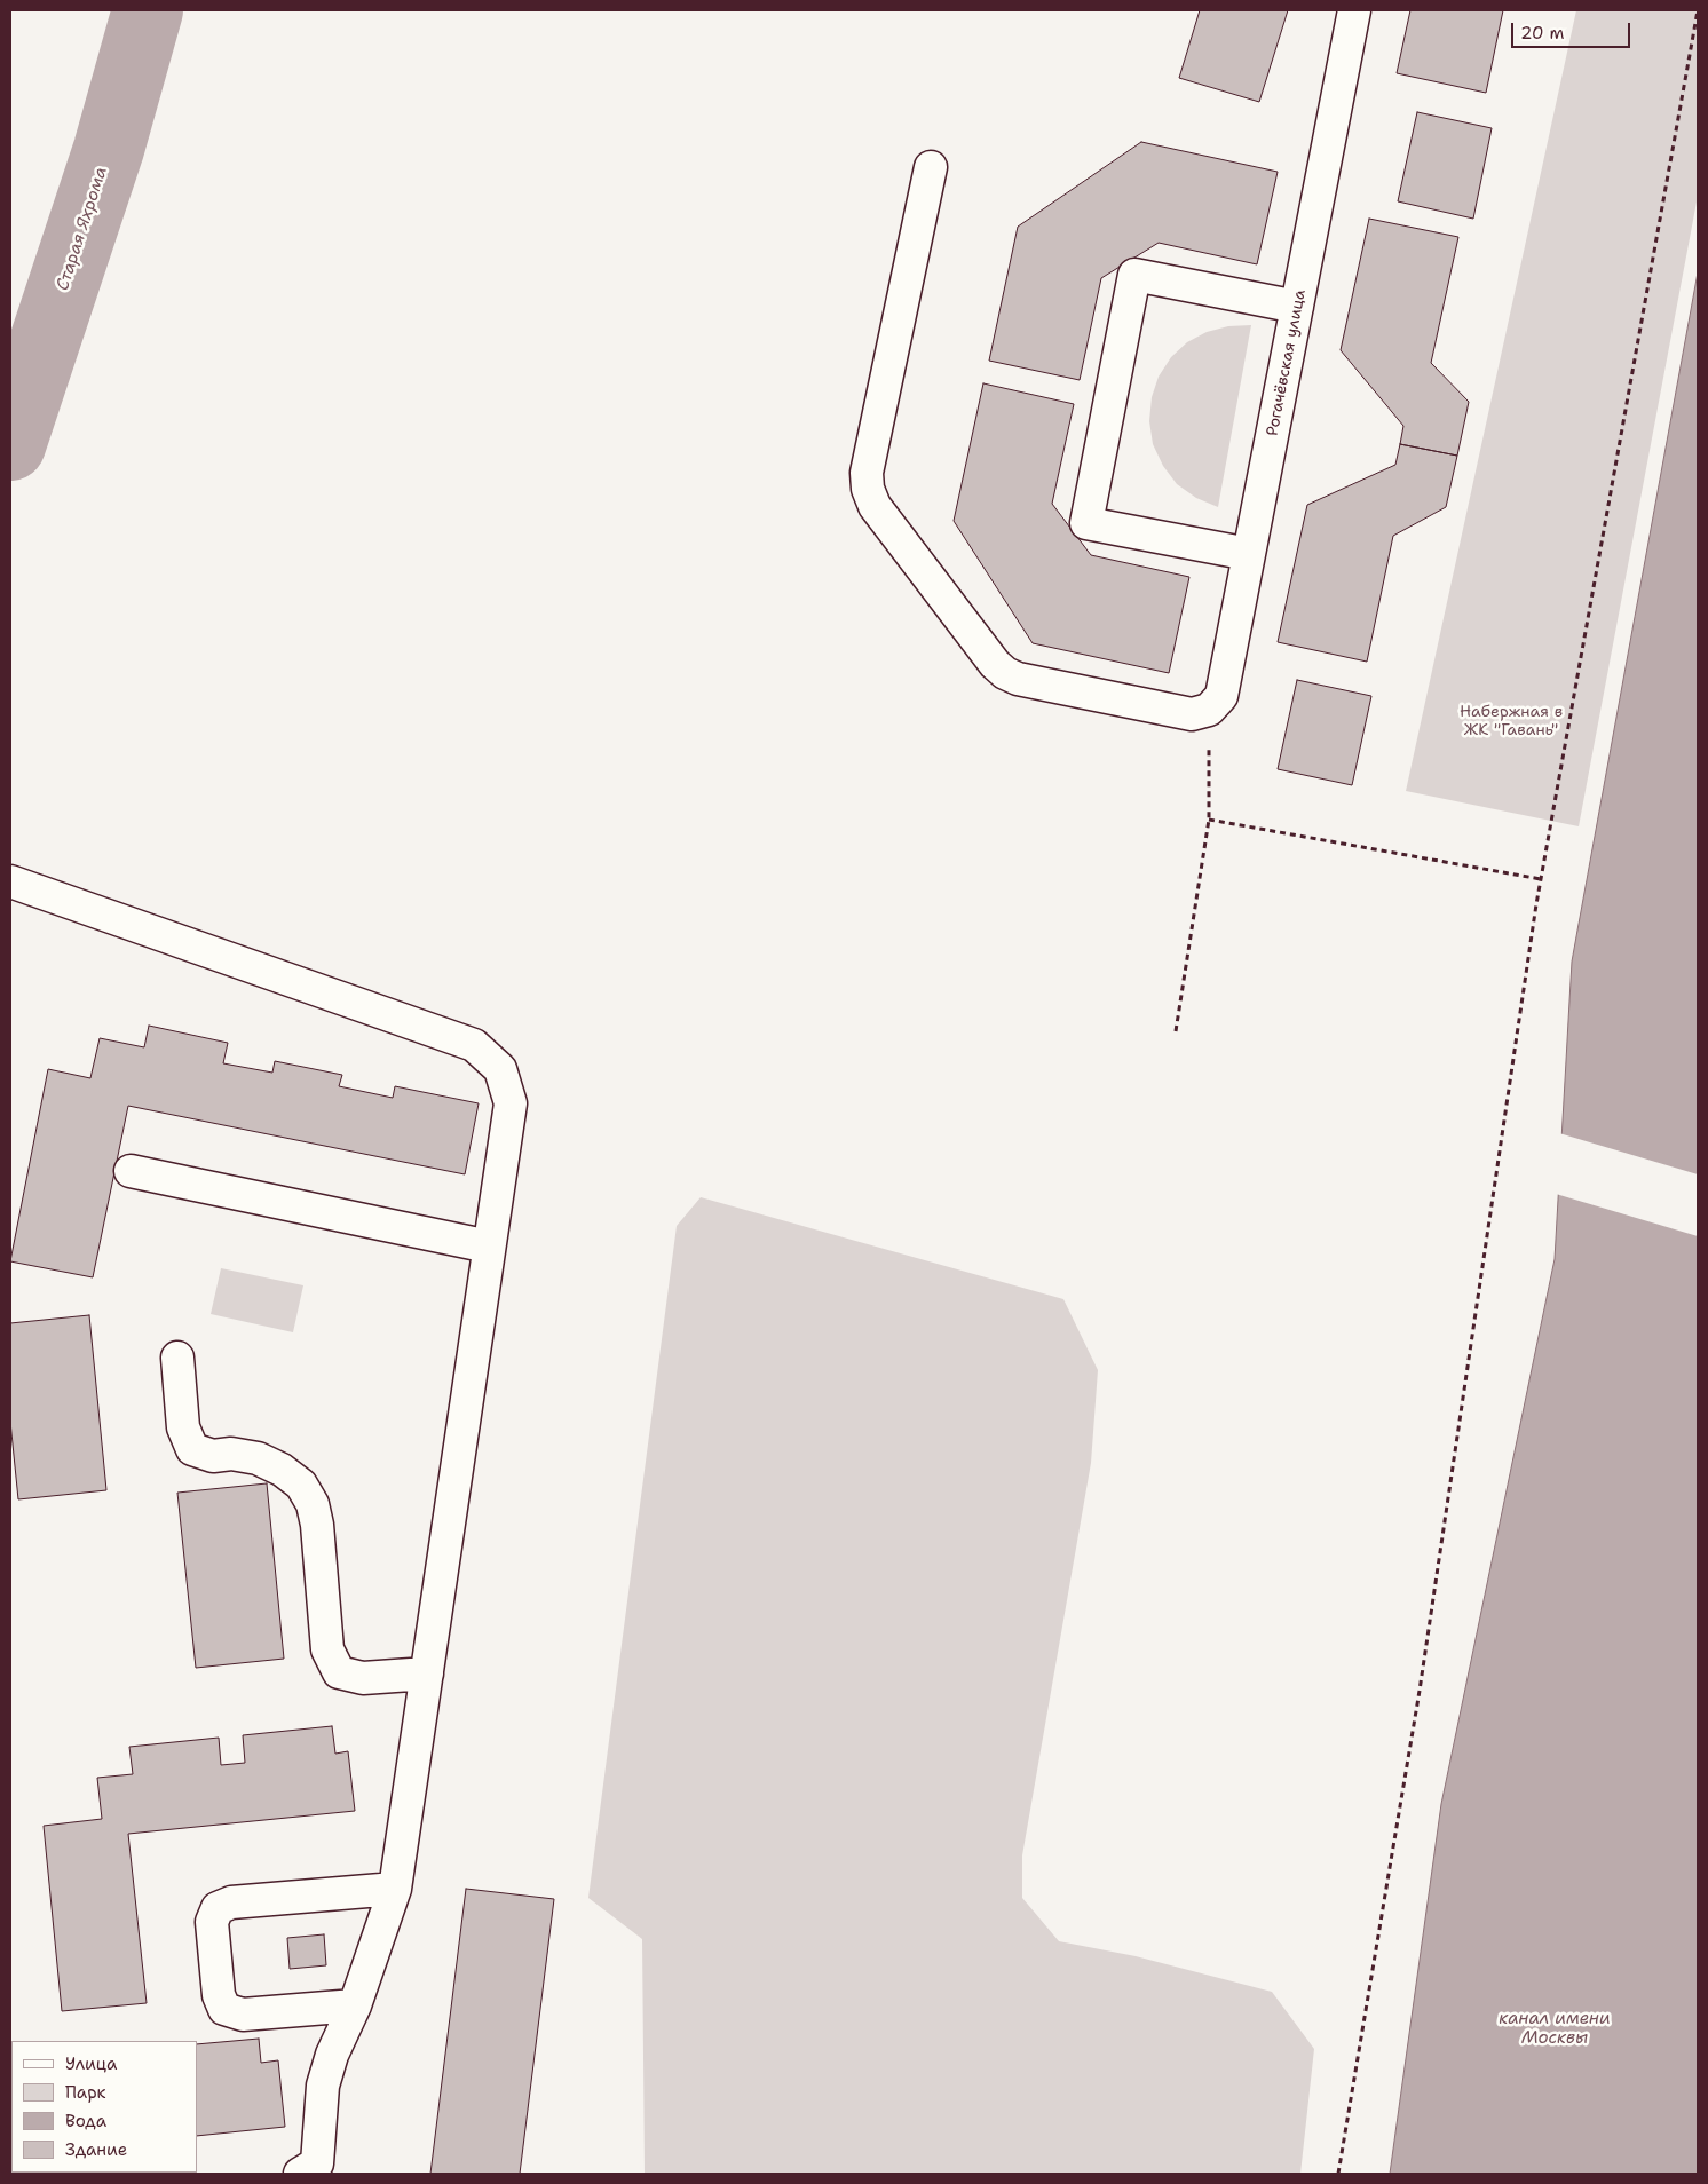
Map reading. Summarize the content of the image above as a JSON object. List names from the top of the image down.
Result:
{
  "streets": {
    "street": ["Рогачёвская улица"]
  },
  "water": ["Старая Яхрома", "канал имени Москвы"],
  "parks": ["Набержная в ЖК \"Гавань\""],
  "legend": [
    "Улица",
    "Парк",
    "Вода",
    "Здание"
  ],
  "scale_bar": "20 m"
}
